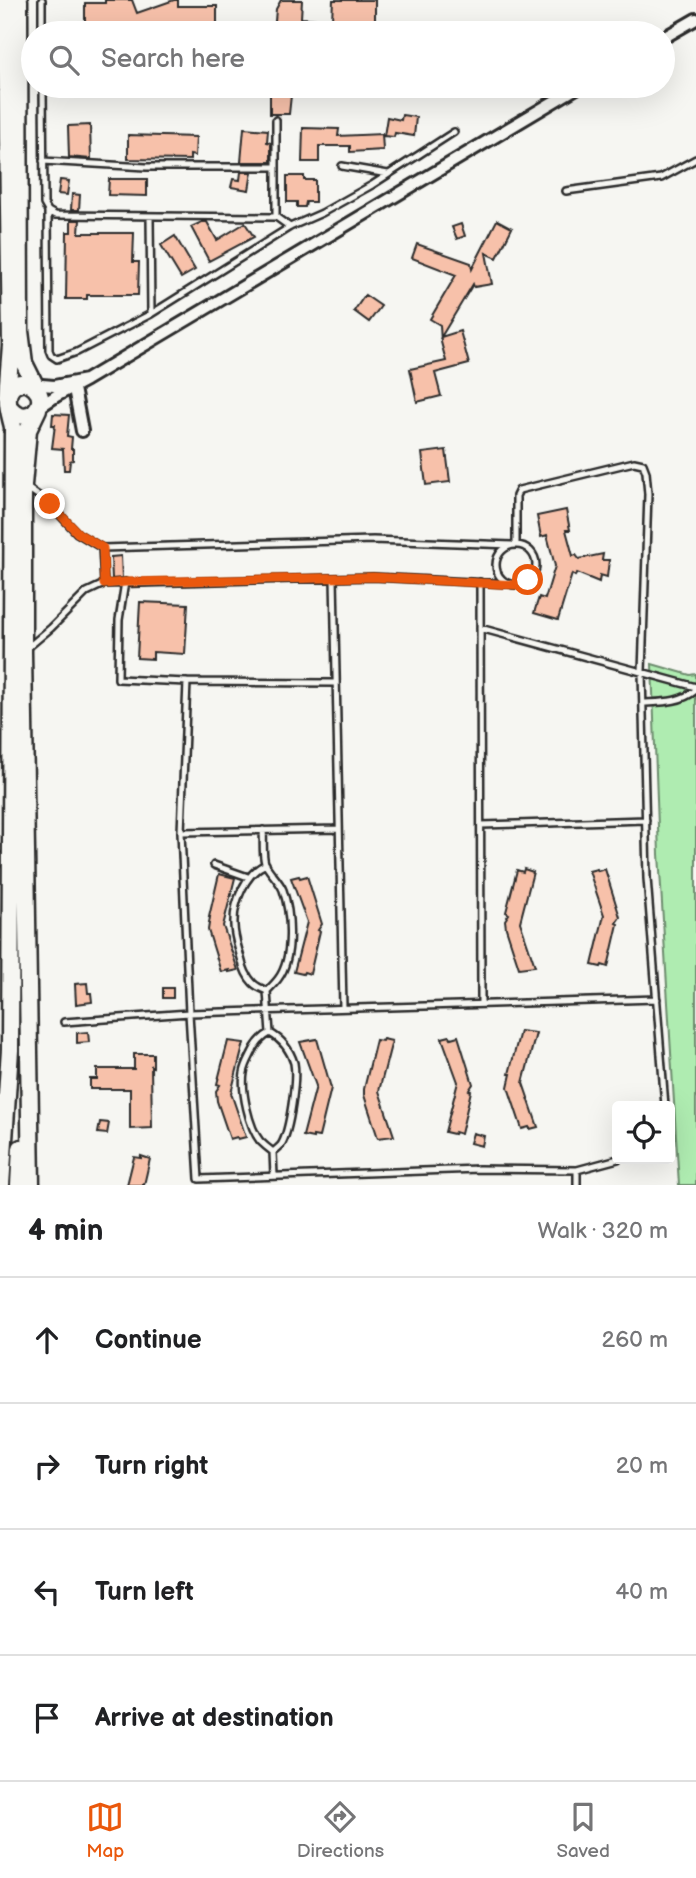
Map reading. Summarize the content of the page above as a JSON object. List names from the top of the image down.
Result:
{
  "page": {
    "search": "Search here",
    "heading": ["4 min", "Walk · 320 m"],
    "list": [
      ["Continue", "260 m"],
      ["Turn right", "20 m"],
      ["Turn left", "40 m"],
      "Arrive at destination"
    ],
    "nav": ["Map", "Directions", "Saved"]
  }
}
